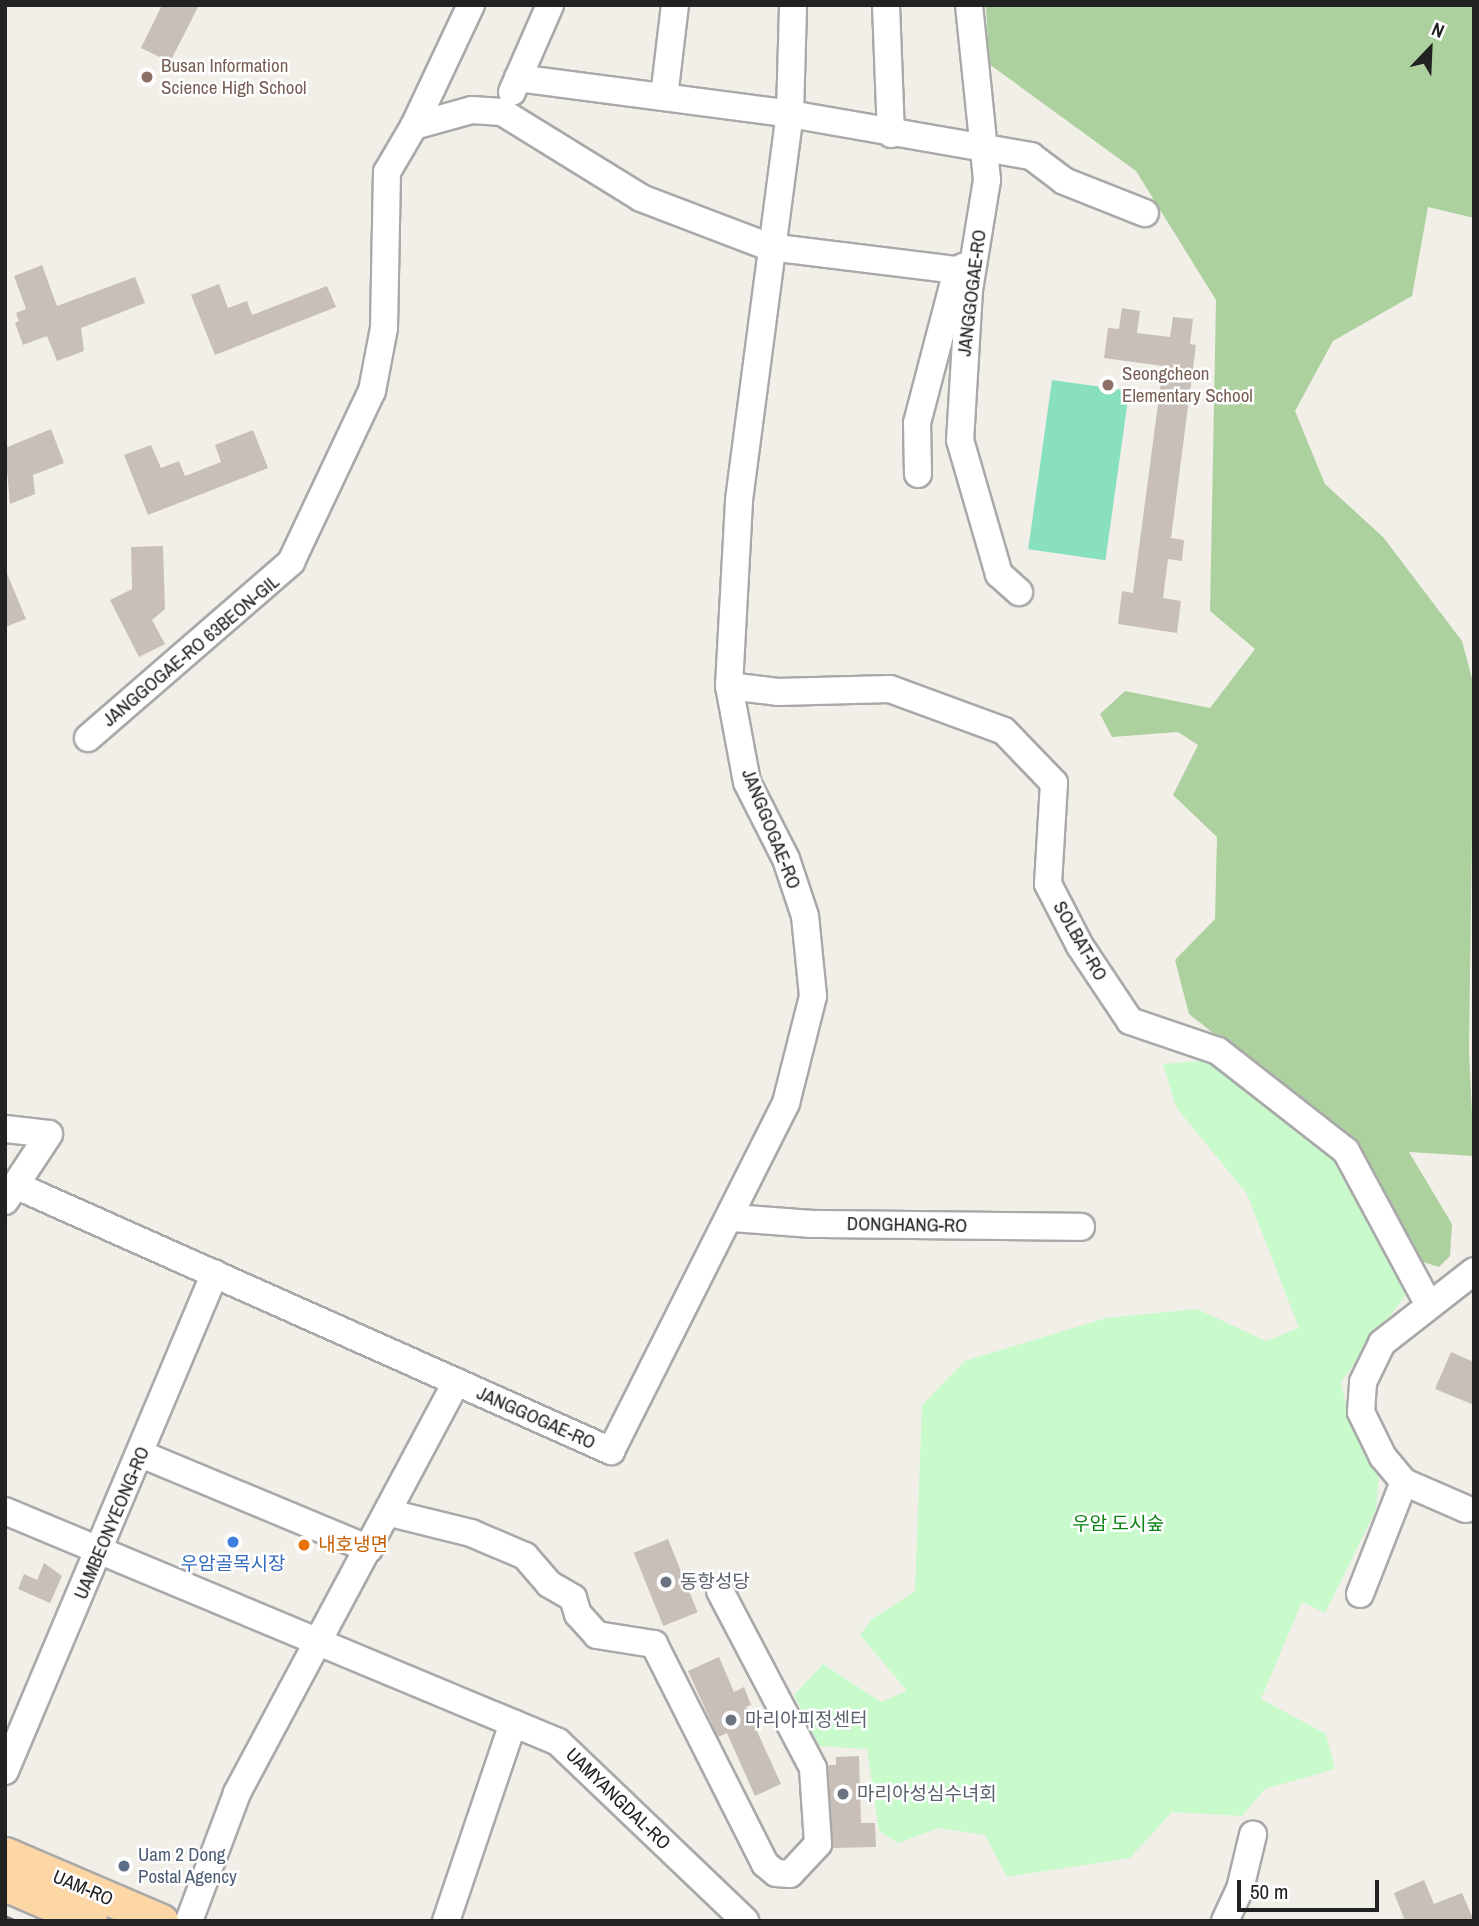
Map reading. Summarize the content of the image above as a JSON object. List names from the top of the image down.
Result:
{
  "streets": {
    "main road": ["UAM-RO"],
    "street": [
      "JANGGOGAE-RO",
      "JANGGOGAE-RO 63BEON-GIL",
      "SOLBAT-RO",
      "DONGHANG-RO",
      "UAMBEONYEONG-RO",
      "UAMYANGDAL-RO"
    ]
  },
  "crossings": [
    ["JANGGOGAE-RO", "SOLBAT-RO"],
    ["JANGGOGAE-RO", "DONGHANG-RO"],
    ["JANGGOGAE-RO", "UAMBEONYEONG-RO"],
    ["JANGGOGAE-RO", "UAMYANGDAL-RO"],
    ["UAMBEONYEONG-RO", "UAMYANGDAL-RO"]
  ],
  "parks": ["우암 도시숲"],
  "places": [
    "Busan Information Science High School",
    "Seongcheon Elementary School",
    "우암골목시장",
    "내호냉면",
    "동항성당",
    "마리아피정센터",
    "마리아성심수녀회",
    "Uam 2 Dong Postal Agency"
  ],
  "scale_bar": "50 m",
  "north": "top right"
}
